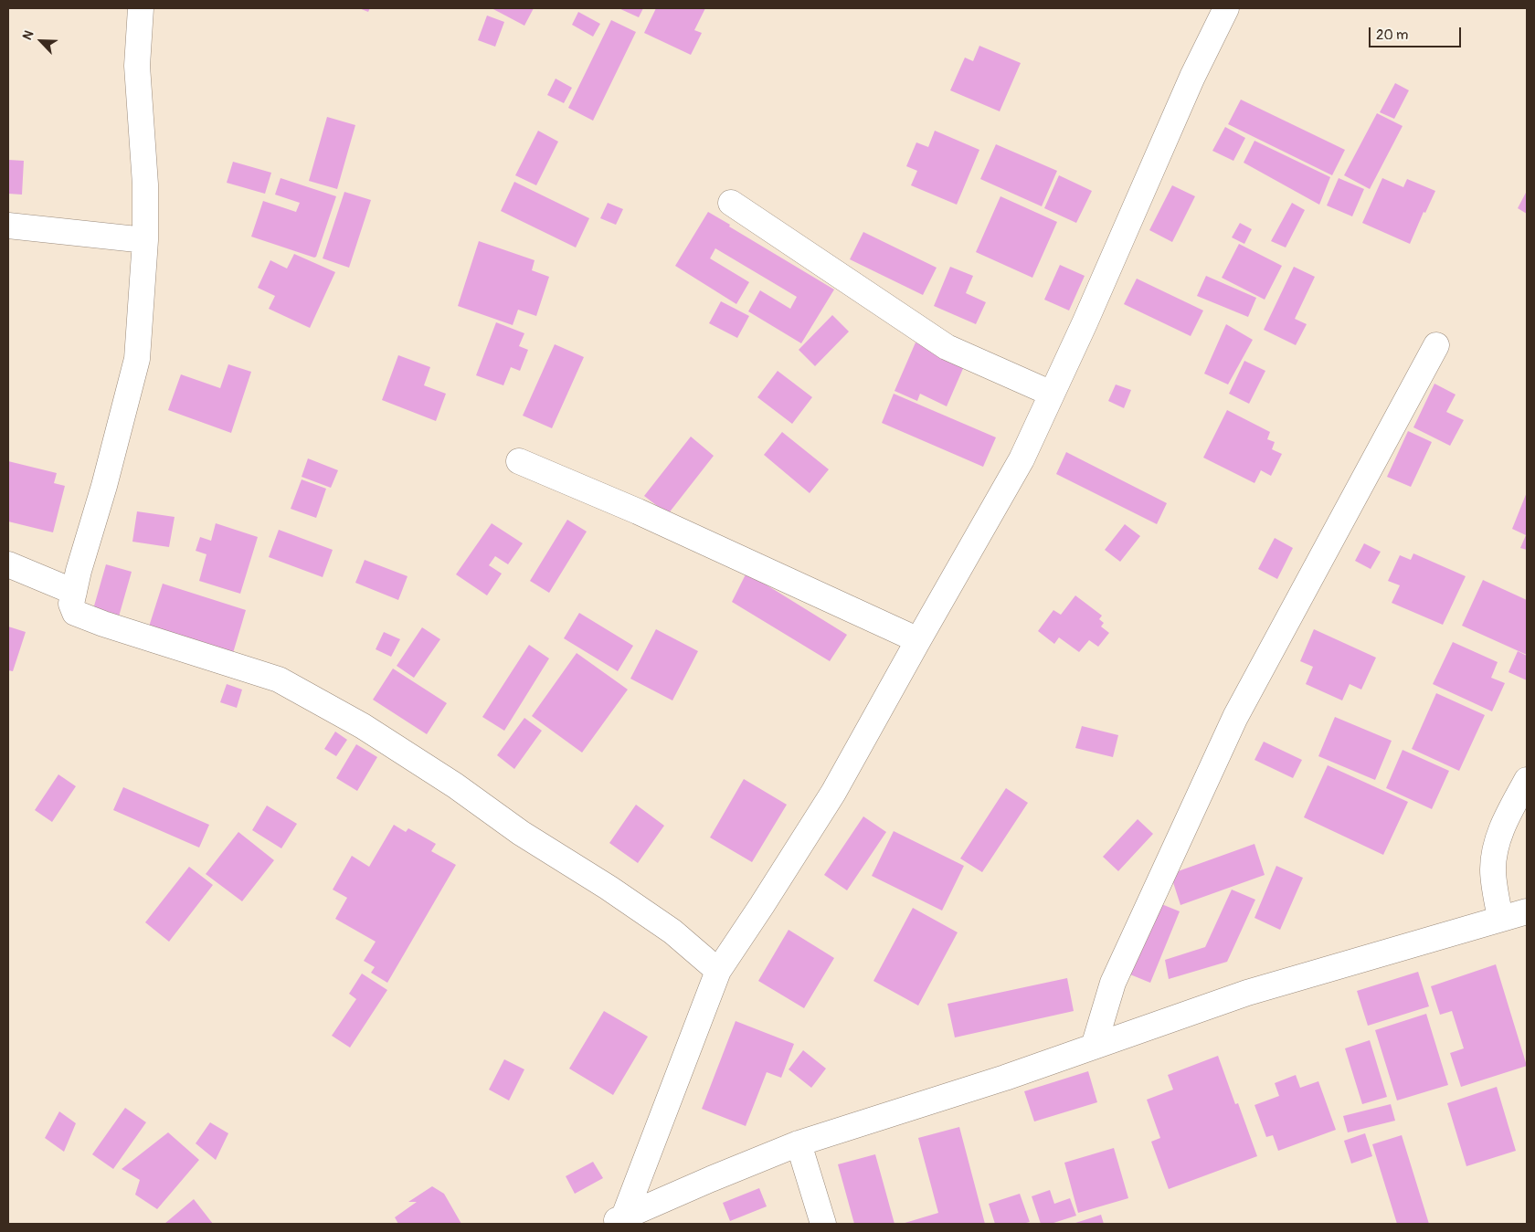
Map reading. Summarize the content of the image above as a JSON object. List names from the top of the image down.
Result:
{
  "scale_bar": "20 m",
  "north": "top left"
}
